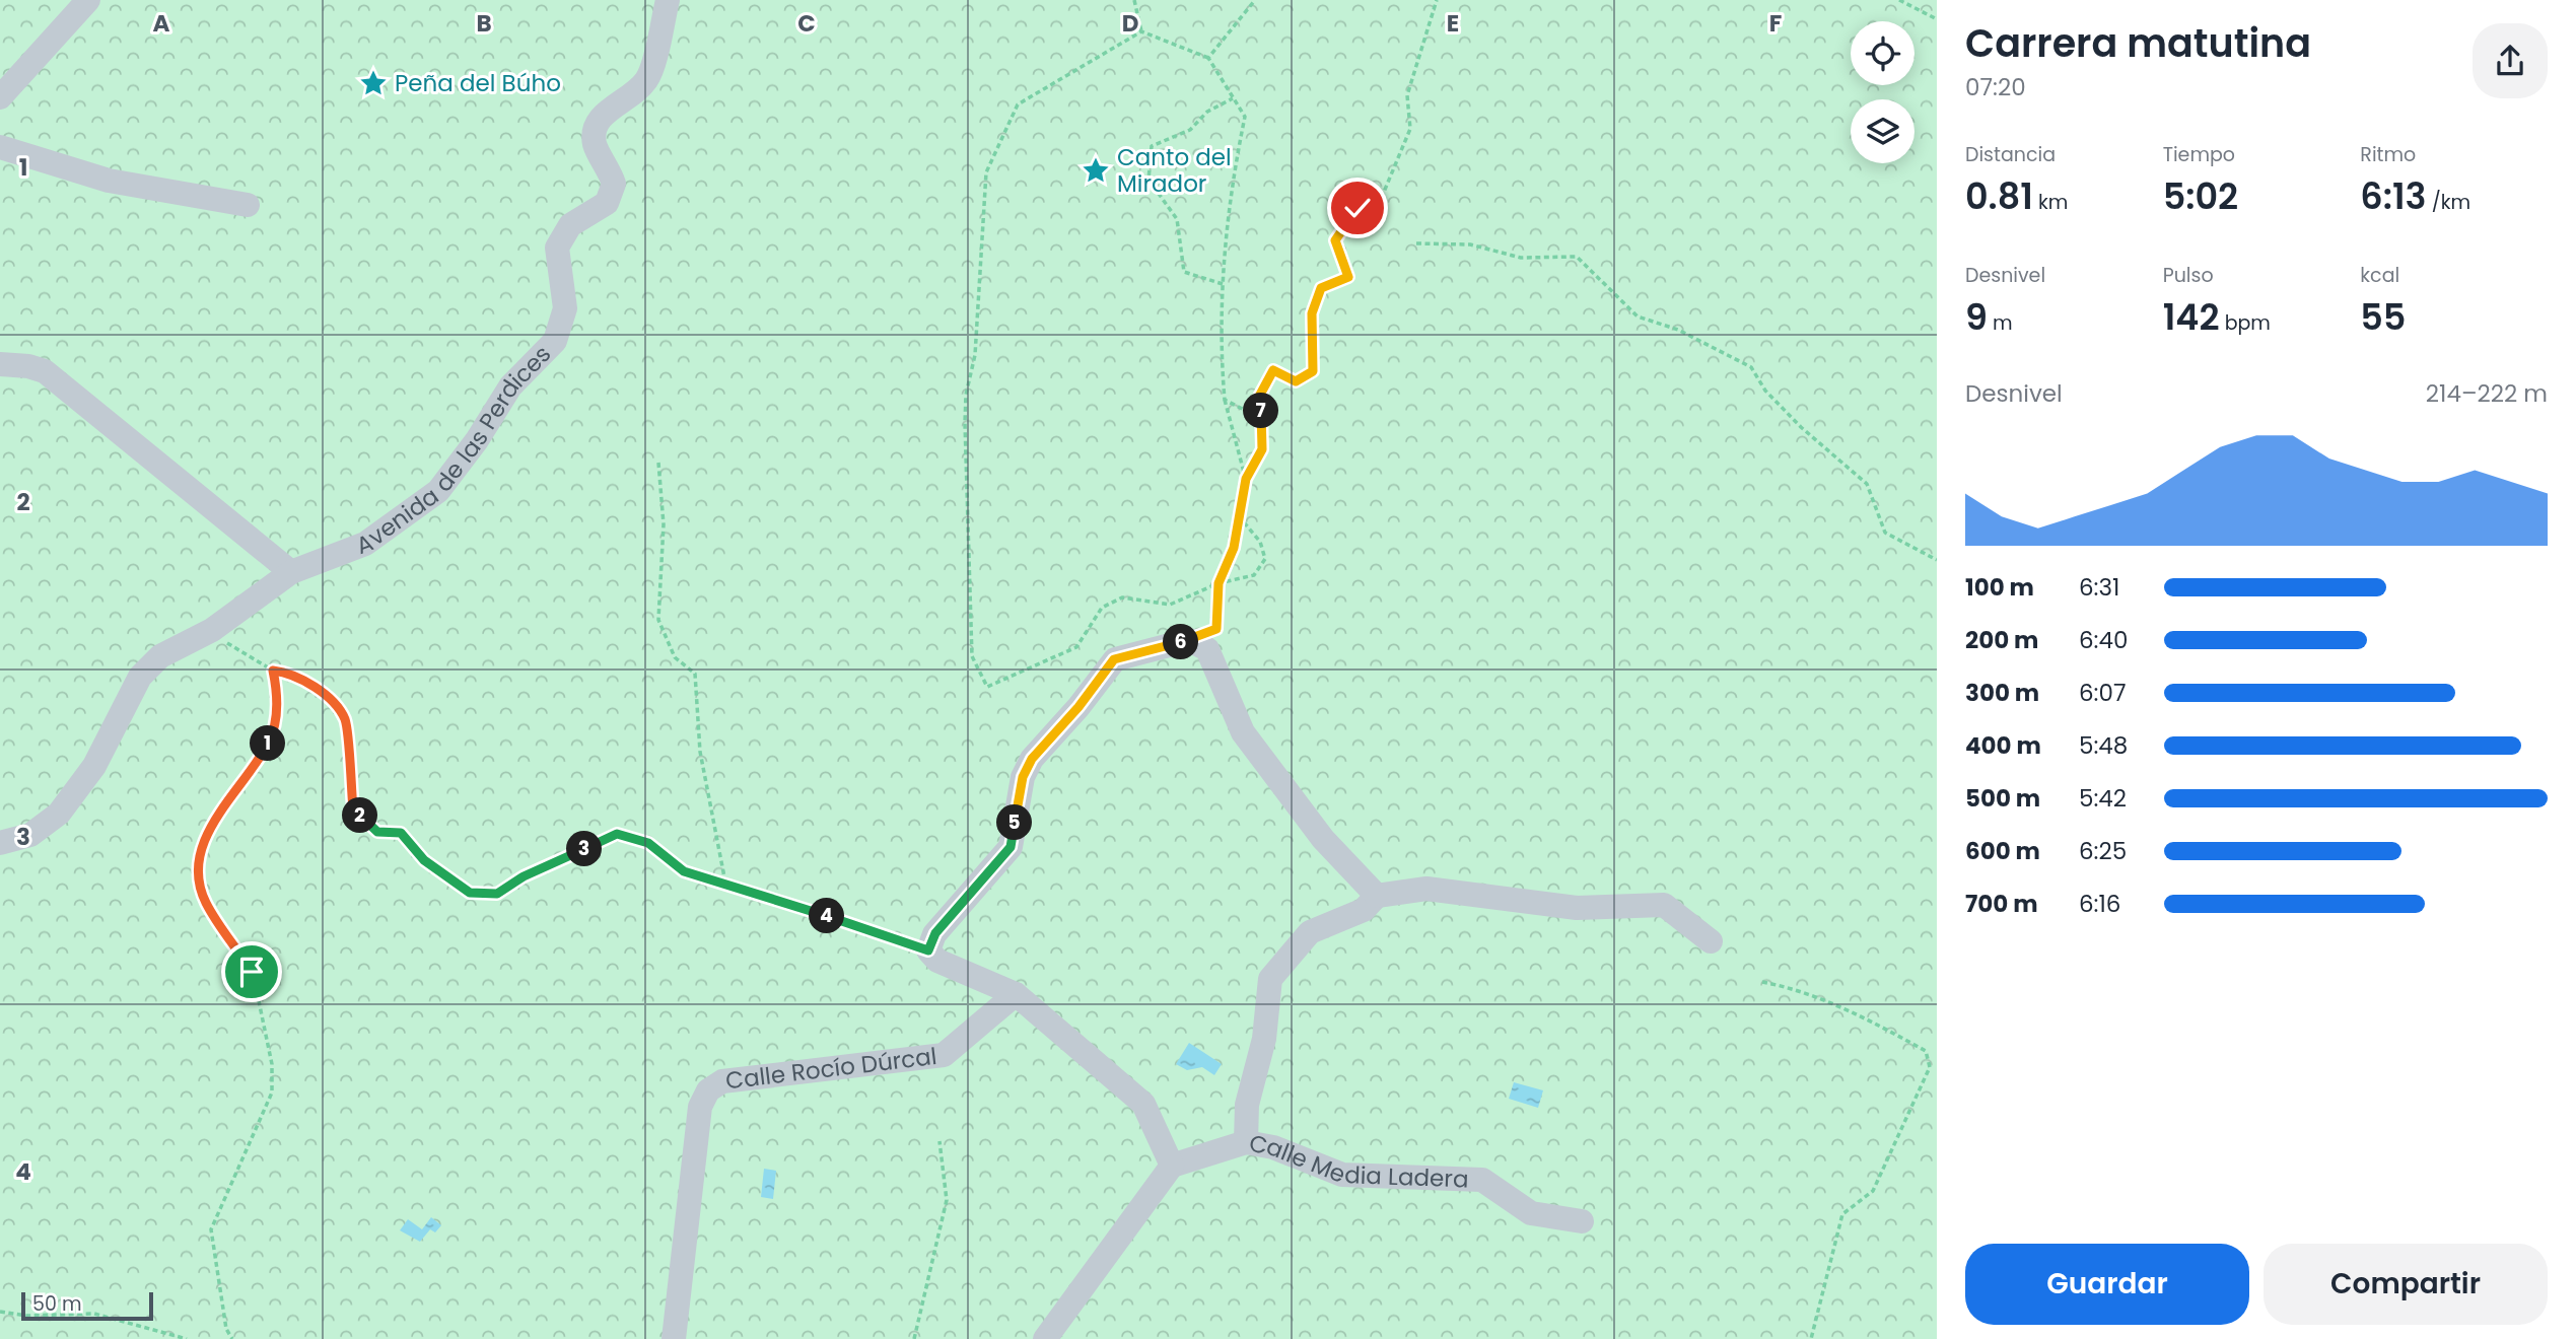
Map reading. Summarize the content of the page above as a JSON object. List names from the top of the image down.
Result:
{
  "streets": {
    "street": ["Avenida de las Perdices", "Calle Rocío Dúrcal", "Calle Media Ladera"]
  },
  "places": {
    "place": ["Peña del Búho", "Canto del Mirador"]
  },
  "scale_bar": "50 m",
  "page": {
    "heading": ["Carrera matutina", "07:20"],
    "stats": [
      ["Distancia", "0.81 km"],
      ["Tiempo", "5:02"],
      ["Ritmo", "6:13 /km"],
      ["Desnivel", "9 m"],
      ["Pulso", "142 bpm"],
      ["kcal", "55"]
    ],
    "chart": ["Desnivel", "214–222 m"],
    "pins": [
      "7",
      "6",
      "1",
      "2",
      "5",
      "3",
      "4"
    ],
    "list": [
      {
        "name": "100 m",
        "note": "6:31"
      },
      {
        "name": "200 m",
        "note": "6:40"
      },
      {
        "name": "300 m",
        "note": "6:07"
      },
      {
        "name": "400 m",
        "note": "5:48"
      },
      {
        "name": "500 m",
        "note": "5:42"
      },
      {
        "name": "600 m",
        "note": "6:25"
      },
      {
        "name": "700 m",
        "note": "6:16"
      }
    ],
    "buttons": ["Guardar", "Compartir"],
    "scale": "50 m"
  },
  "grid": {
    "columns": [
      "A",
      "B",
      "C",
      "D",
      "E",
      "F"
    ],
    "rows": [
      "1",
      "2",
      "3",
      "4"
    ]
  }
}
